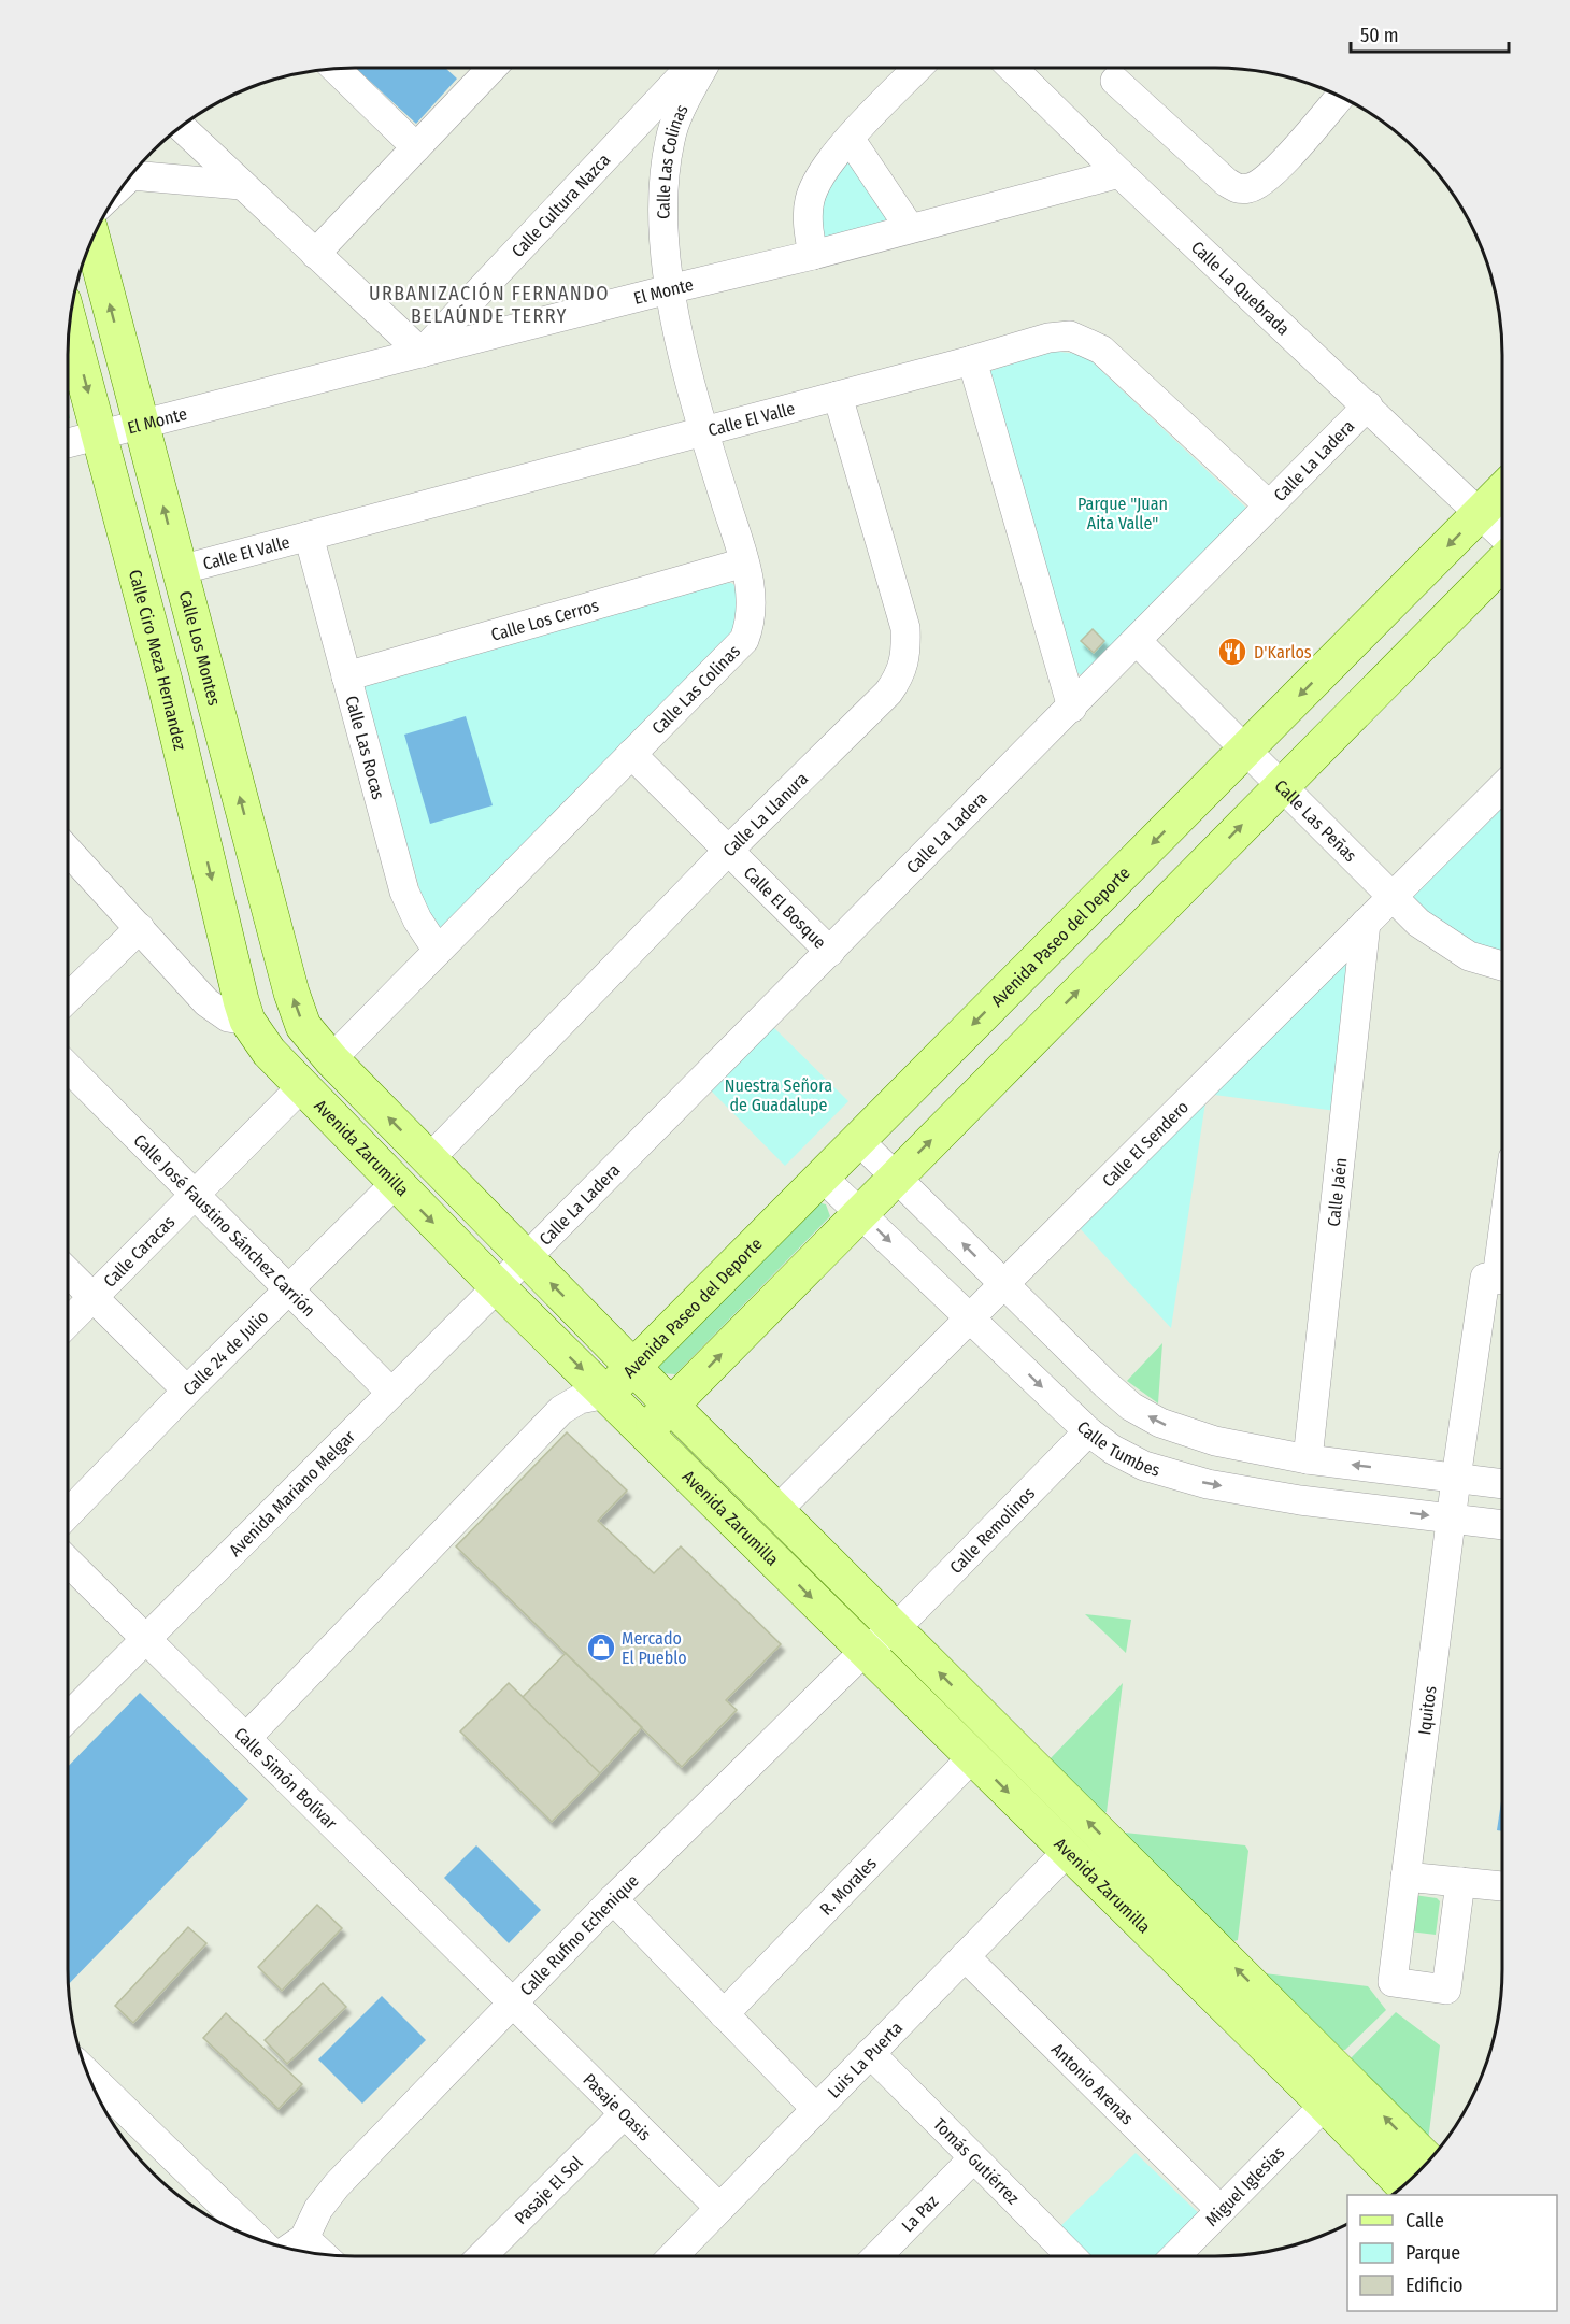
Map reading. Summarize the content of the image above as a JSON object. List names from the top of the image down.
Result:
{
  "streets": {
    "main road": [
      "Calle Los Montes",
      "Calle Ciro Meza Hernandez",
      "Avenida Paseo del Deporte",
      "Avenida Zarumilla"
    ],
    "street": [
      "Calle Las Colinas",
      "Calle Cultura Nazca",
      "Calle La Quebrada",
      "El Monte",
      "Calle El Valle",
      "Calle La Ladera",
      "Calle Los Cerros",
      "Calle Las Rocas",
      "Calle La Llanura",
      "Calle Las Peñas",
      "Calle El Bosque",
      "Calle El Sendero",
      "Calle Jaén",
      "Calle José Faustino Sánchez Carrión",
      "Calle Caracas",
      "Calle 24 de Julio",
      "Calle Tumbes",
      "Avenida Mariano Melgar",
      "Calle Remolinos",
      "Iquitos",
      "Calle Simón Bolívar",
      "R. Morales",
      "Calle Rufino Echenique",
      "Luis La Puerta",
      "Antonio Arenas",
      "Pasaje Oasis",
      "Tomás Gutiérrez",
      "Miguel Iglesias",
      "Pasaje El Sol",
      "La Paz"
    ]
  },
  "crossings": [
    ["Calle Las Colinas", "El Monte"],
    ["Calle Las Colinas", "Calle El Valle"],
    ["Calle Las Colinas", "Calle Los Cerros"],
    ["Calle Las Colinas", "Calle Los Montes"],
    ["Calle Las Colinas", "Calle Las Rocas"],
    ["Calle Las Colinas", "Calle El Bosque"],
    ["Calle Las Colinas", "Avenida Zarumilla"],
    ["Calle Cultura Nazca", "El Monte"],
    ["Calle La Quebrada", "El Monte"],
    ["Calle La Quebrada", "Calle La Ladera"],
    ["Calle La Quebrada", "Avenida Paseo del Deporte"],
    ["El Monte", "Calle Los Montes"],
    ["El Monte", "Calle Ciro Meza Hernandez"],
    ["Calle El Valle", "Calle La Ladera"],
    ["Calle El Valle", "Calle Los Montes"],
    ["Calle El Valle", "Calle Las Rocas"],
    ["Calle El Valle", "Calle La Llanura"],
    ["Calle La Ladera", "Calle Las Peñas"],
    ["Calle La Ladera", "Calle El Bosque"],
    ["Calle La Ladera", "Avenida Zarumilla"],
    ["Calle La Ladera", "Avenida Mariano Melgar"],
    ["Calle Los Cerros", "Calle Las Rocas"],
    ["Calle Los Montes", "Avenida Zarumilla"],
    ["Calle Ciro Meza Hernandez", "Avenida Zarumilla"],
    ["Calle La Llanura", "Calle El Bosque"],
    ["Calle La Llanura", "Avenida Zarumilla"],
    ["Calle Las Peñas", "Avenida Paseo del Deporte"],
    ["Calle Las Peñas", "Calle El Sendero"],
    ["Avenida Paseo del Deporte", "Avenida Zarumilla"],
    ["Avenida Paseo del Deporte", "Calle Tumbes"],
    ["Calle El Sendero", "Avenida Zarumilla"],
    ["Calle El Sendero", "Calle Jaén"],
    ["Calle El Sendero", "Calle Tumbes"],
    ["Avenida Zarumilla", "Calle Caracas"],
    ["Avenida Zarumilla", "Calle 24 de Julio"],
    ["Avenida Zarumilla", "Avenida Mariano Melgar"],
    ["Avenida Zarumilla", "Calle Remolinos"],
    ["Avenida Zarumilla", "R. Morales"],
    ["Avenida Zarumilla", "Calle Rufino Echenique"],
    ["Avenida Zarumilla", "Luis La Puerta"],
    ["Avenida Zarumilla", "Miguel Iglesias"],
    ["Calle José Faustino Sánchez Carrión", "Calle Caracas"],
    ["Calle José Faustino Sánchez Carrión", "Calle 24 de Julio"],
    ["Calle José Faustino Sánchez Carrión", "Avenida Mariano Melgar"],
    ["Calle Tumbes", "Calle Remolinos"],
    ["Calle Tumbes", "Iquitos"],
    ["Avenida Mariano Melgar", "Calle Simón Bolívar"],
    ["Calle Remolinos", "Calle Rufino Echenique"],
    ["Calle Simón Bolívar", "Calle Rufino Echenique"],
    ["Calle Simón Bolívar", "Pasaje Oasis"],
    ["Calle Rufino Echenique", "Pasaje Oasis"],
    ["Luis La Puerta", "Antonio Arenas"],
    ["Luis La Puerta", "Pasaje Oasis"],
    ["Luis La Puerta", "Tomás Gutiérrez"],
    ["Antonio Arenas", "Miguel Iglesias"],
    ["Pasaje Oasis", "Pasaje El Sol"],
    ["Tomás Gutiérrez", "La Paz"]
  ],
  "one_way": ["Calle Los Montes", "Calle Ciro Meza Hernandez"],
  "districts": ["URBANIZACIÓN FERNANDO BELAÚNDE TERRY"],
  "parks": ["Parque \"Juan Aita Valle\"", "Nuestra Señora de Guadalupe"],
  "places": {
    "restaurant": ["D'Karlos"],
    "shop": ["Mercado El Pueblo"]
  },
  "legend": ["Calle", "Parque", "Edificio"],
  "scale_bar": "50 m"
}
